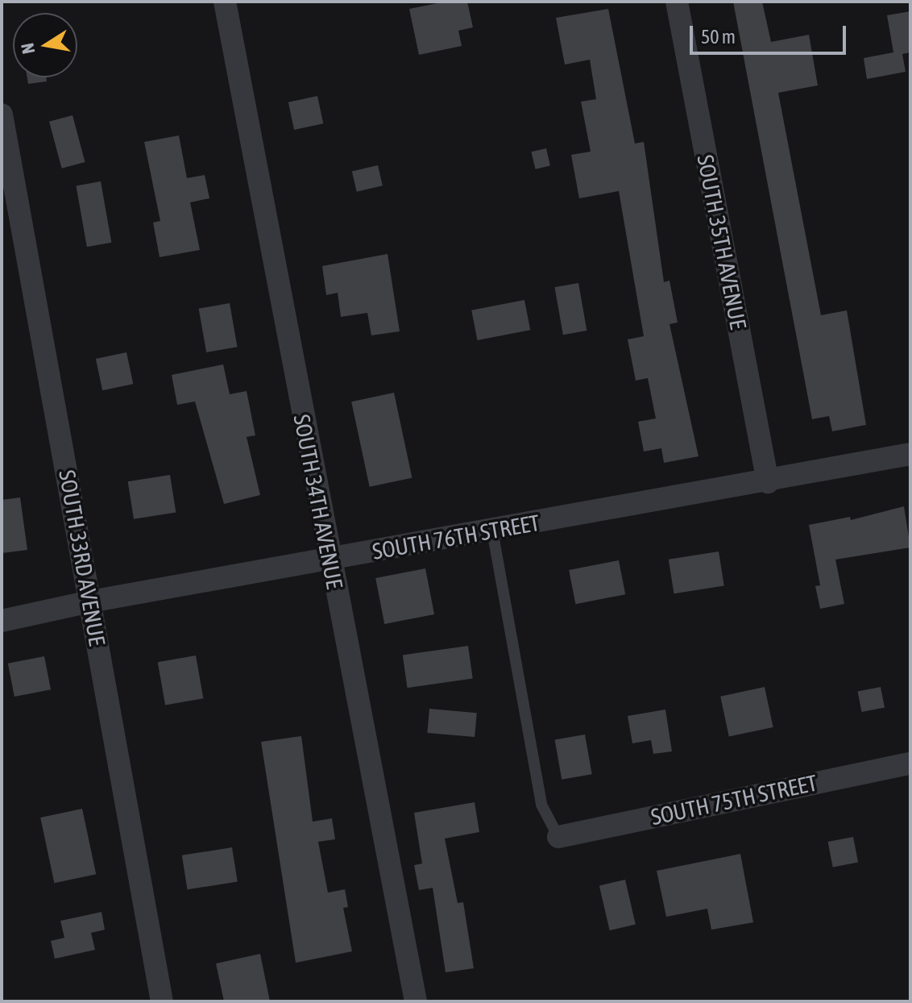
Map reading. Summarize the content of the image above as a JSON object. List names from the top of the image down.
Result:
{
  "streets": {
    "street": [
      "SOUTH 35TH AVENUE",
      "SOUTH 34TH AVENUE",
      "SOUTH 76TH STREET",
      "SOUTH 33RD AVENUE",
      "SOUTH 75TH STREET"
    ]
  },
  "crossings": [
    ["SOUTH 35TH AVENUE", "SOUTH 76TH STREET"],
    ["SOUTH 34TH AVENUE", "SOUTH 76TH STREET"],
    ["SOUTH 76TH STREET", "SOUTH 33RD AVENUE"]
  ],
  "scale_bar": "50 m",
  "north": "left"
}
